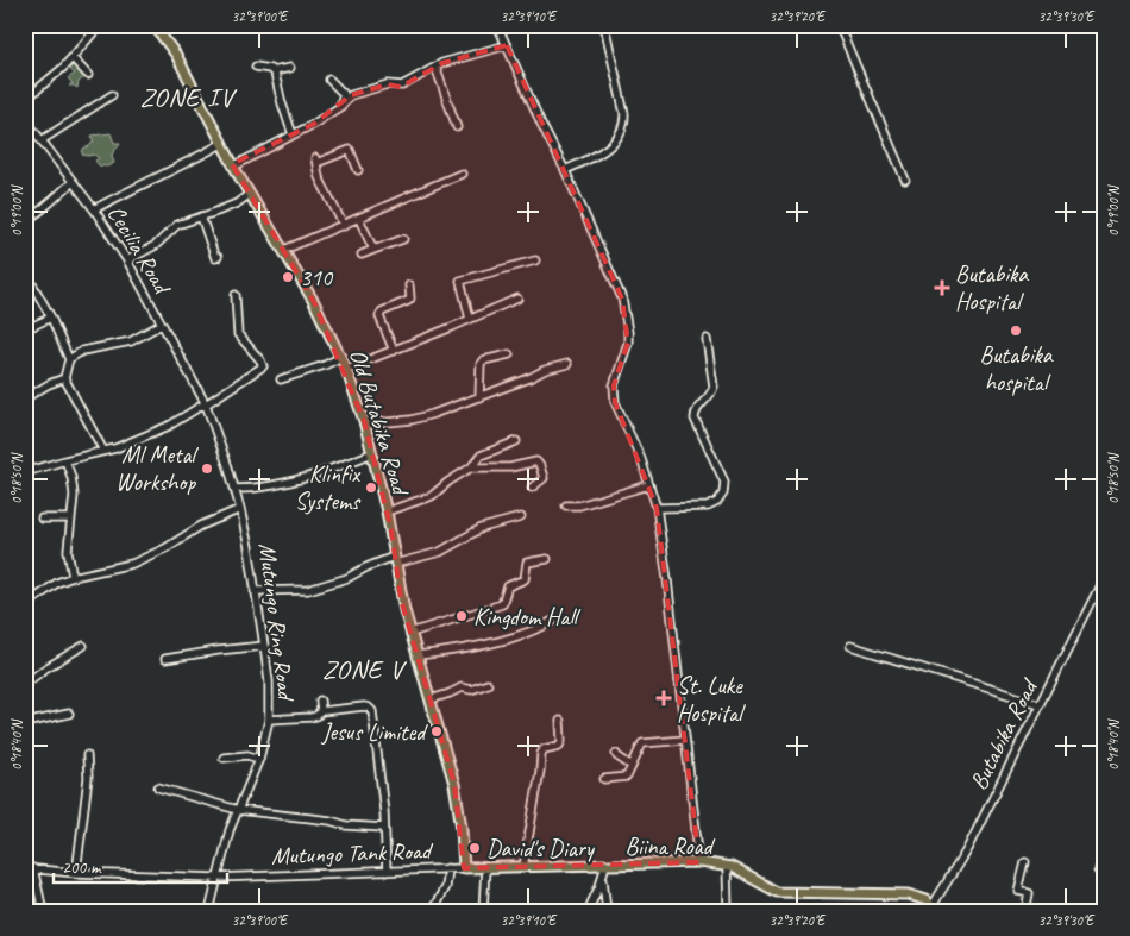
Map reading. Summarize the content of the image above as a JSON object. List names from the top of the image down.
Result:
{
  "streets": {
    "main road": ["Old Butabika Road", "Biina Road"],
    "street": [
      "Cecilia Road",
      "Mutungo Ring Road",
      "Butabika Road",
      "Mutungo Tank Road"
    ]
  },
  "crossings": [
    ["Cecilia Road", "Mutungo Ring Road"],
    ["Old Butabika Road", "Biina Road"],
    ["Old Butabika Road", "Mutungo Tank Road"],
    ["Mutungo Ring Road", "Mutungo Tank Road"],
    ["Butabika Road", "Biina Road"],
    ["Biina Road", "Mutungo Tank Road"]
  ],
  "districts": ["ZONE IV", "ZONE V"],
  "places": {
    "other": [
      "310",
      "Butabika hospital",
      "Ml Metal Workshop",
      "Klinfix Systems",
      "Kingdom Hall",
      "Jesus Limited",
      "David's Diary"
    ],
    "health": ["Butabika Hospital", "St. Luke Hospital"]
  },
  "scale_bar": "200 m",
  "coordinates": [
    "32°39'00\"E",
    "32°39'10\"E",
    "32°39'20\"E",
    "32°39'30\"E",
    "0°19'00\"N",
    "0°18'50\"N",
    "0°18'40\"N"
  ]
}
